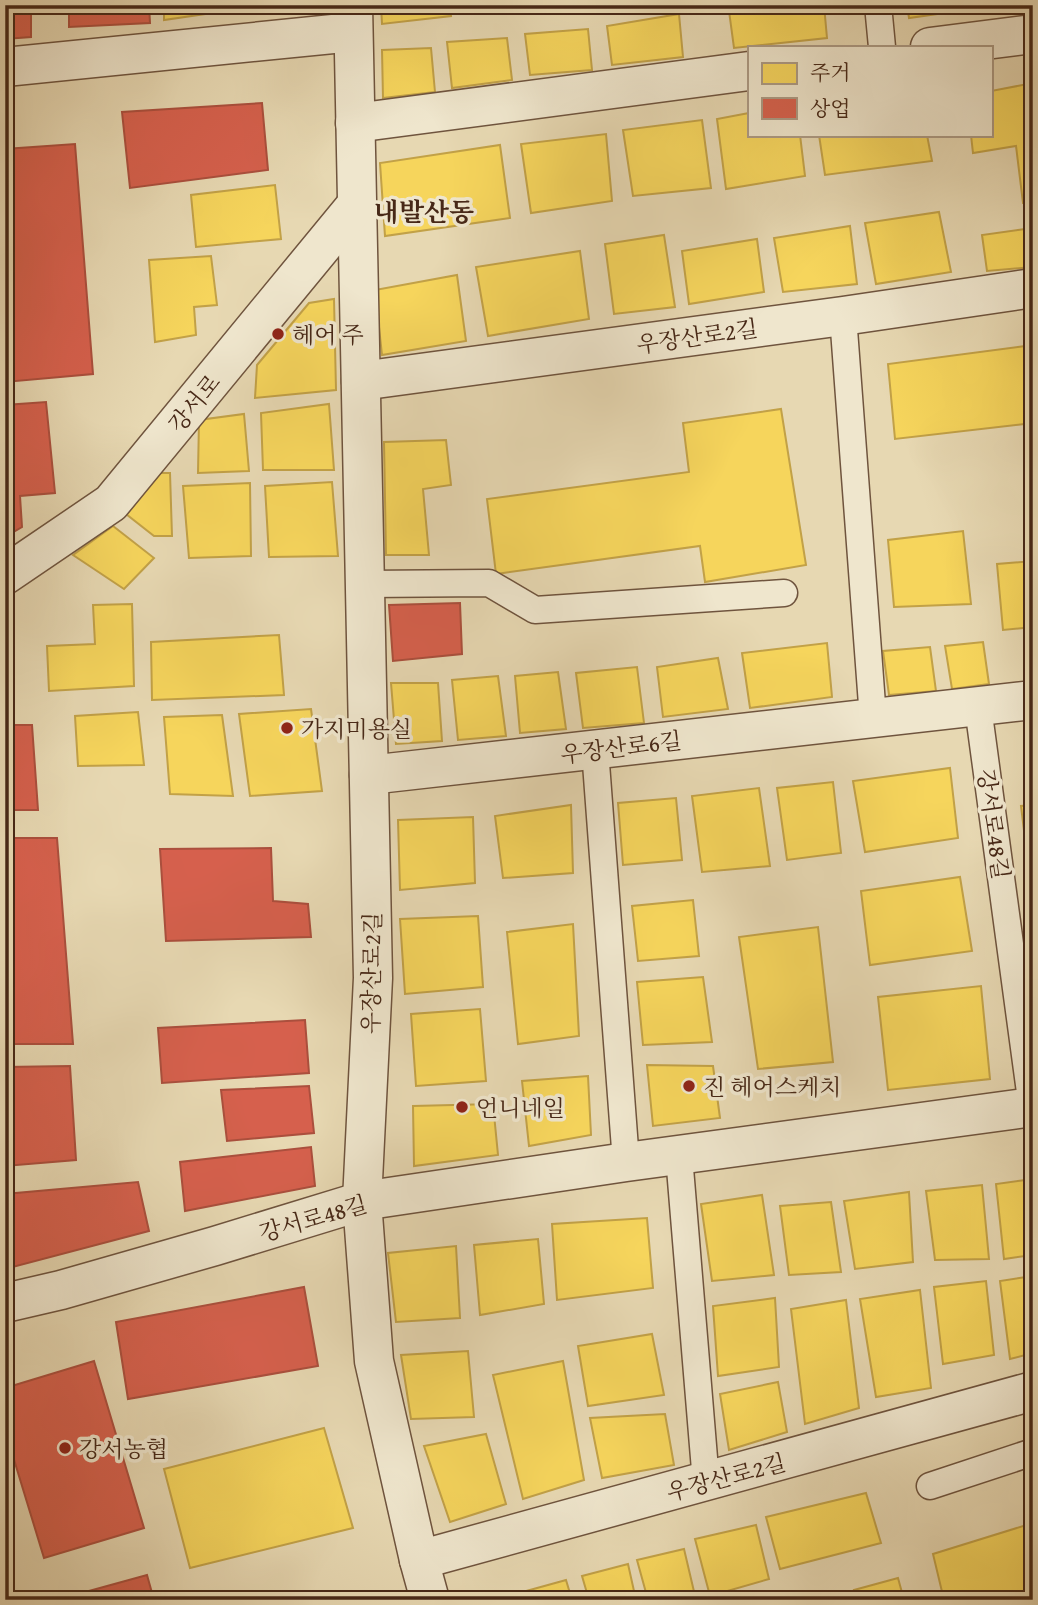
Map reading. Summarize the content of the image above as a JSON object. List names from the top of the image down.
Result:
{
  "streets": {
    "street": [
      "우장산로2길",
      "강서로",
      "우장산로6길",
      "강서로48길"
    ]
  },
  "crossings": [
    ["우장산로2길", "강서로"],
    ["우장산로2길", "우장산로6길"],
    ["우장산로2길", "강서로48길"],
    ["우장산로6길", "강서로48길"]
  ],
  "districts": ["내발산동"],
  "places": [
    "헤어 주",
    "가지미용실",
    "진 헤어스케치",
    "언니네일",
    "강서농협"
  ],
  "legend": ["주거", "상업"]
}
